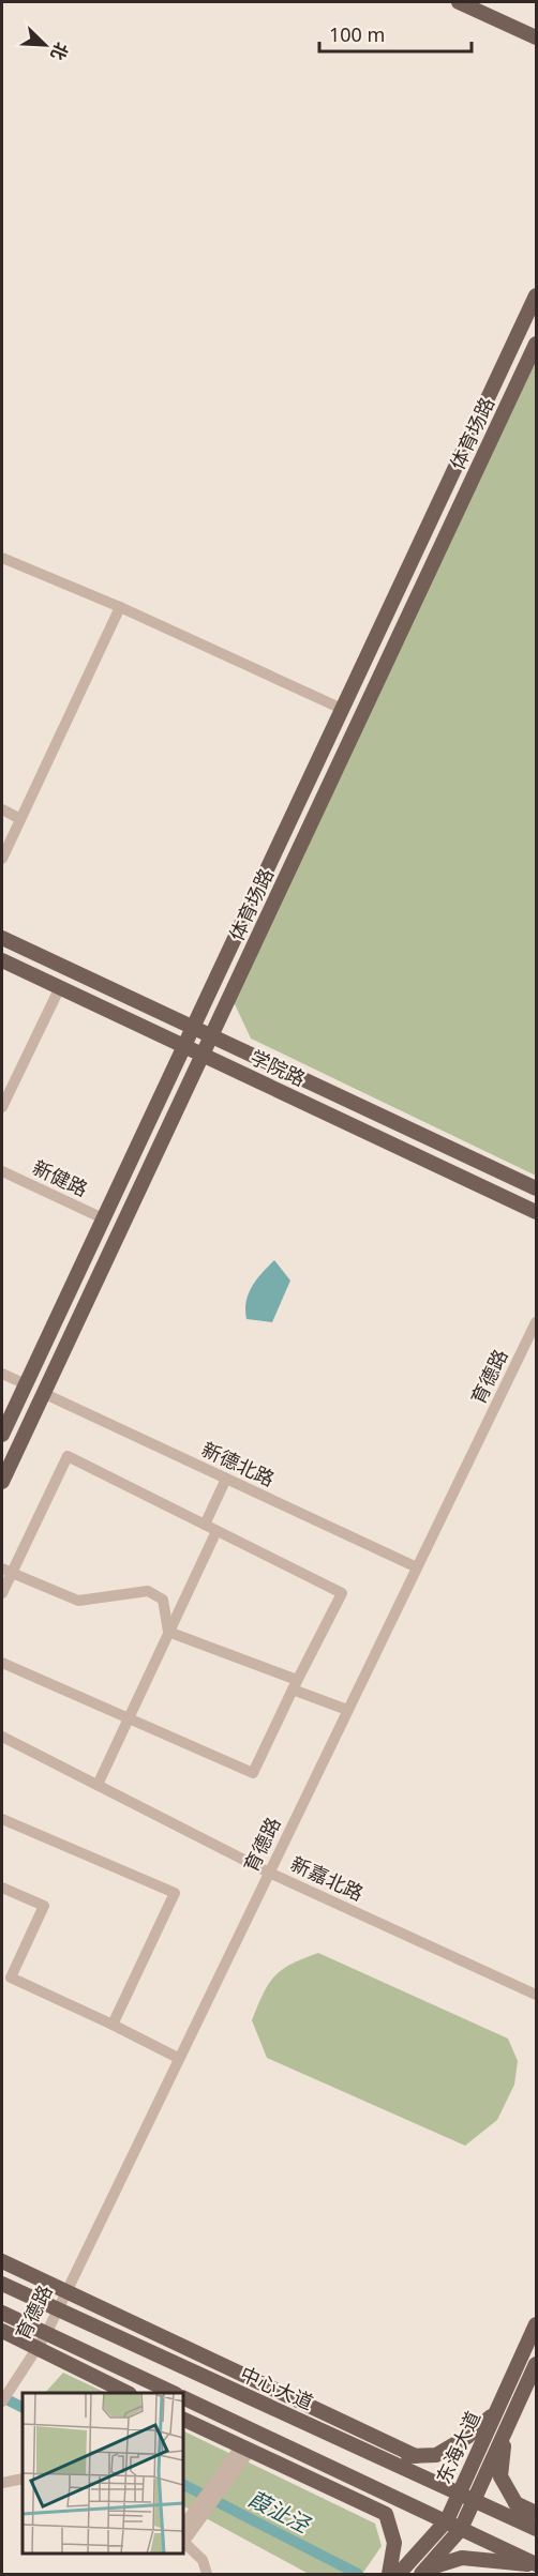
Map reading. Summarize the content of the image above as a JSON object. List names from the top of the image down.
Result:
{
  "streets": {
    "main road": [
      "体育场路",
      "学院路",
      "中心大道",
      "东海大道"
    ],
    "street": [
      "新健路",
      "育德路",
      "新德北路",
      "新嘉北路"
    ]
  },
  "crossings": [
    ["体育场路", "学院路"],
    ["体育场路", "新德北路"],
    ["育德路", "新德北路"],
    ["育德路", "新嘉北路"],
    ["育德路", "中心大道"],
    ["中心大道", "东海大道"]
  ],
  "water": ["葭沚泾"],
  "scale_bar": "100 m",
  "north": "bottom right"
}
